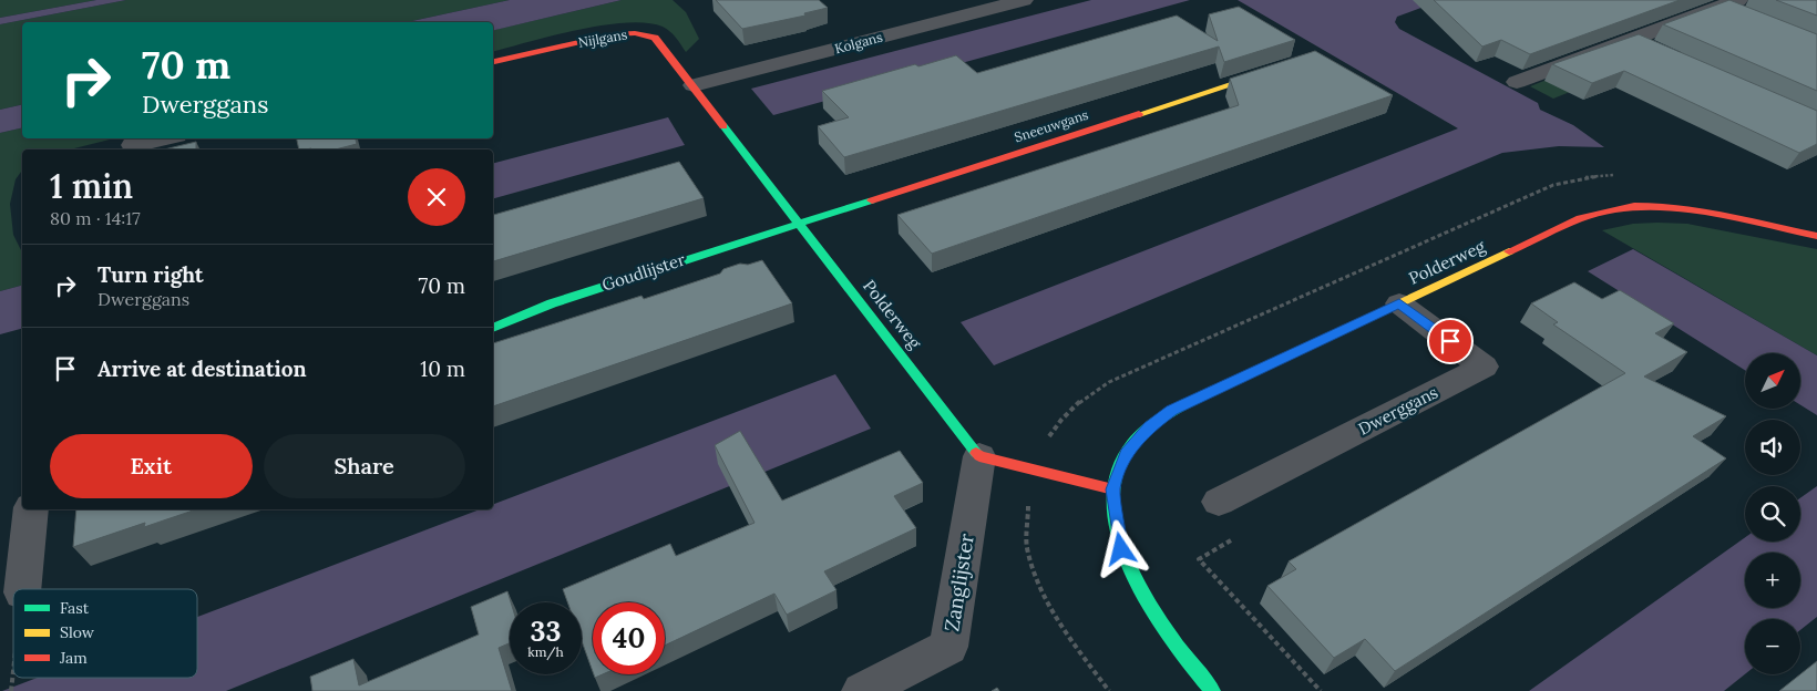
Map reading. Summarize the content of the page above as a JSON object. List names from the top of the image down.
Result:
{
  "streets": {
    "street": [
      "Nijlgans",
      "Kolgans",
      "Sneeuwgans",
      "Polderweg",
      "Goudlijster",
      "Dwerggans",
      "Zanglijster"
    ]
  },
  "crossings": [
    ["Nijlgans", "Kolgans"],
    ["Nijlgans", "Polderweg"],
    ["Kolgans", "Polderweg"],
    ["Sneeuwgans", "Polderweg"],
    ["Sneeuwgans", "Goudlijster"],
    ["Polderweg", "Goudlijster"],
    ["Polderweg", "Dwerggans"],
    ["Polderweg", "Zanglijster"]
  ],
  "legend": ["Fast", "Slow", "Jam"],
  "north": "top right",
  "page": {
    "turn": ["70 m", "Dwerggans"],
    "heading": ["1 min", "80 m · 14:17"],
    "list": [
      {
        "name": "Turn right",
        "note": "Dwerggans",
        "value": "70 m"
      },
      {
        "name": "Arrive at destination",
        "value": "10 m"
      }
    ],
    "map_buttons": ["+", "−"],
    "buttons": ["Exit", "Share"],
    "speed": "33 km/h",
    "limit": "40"
  }
}
